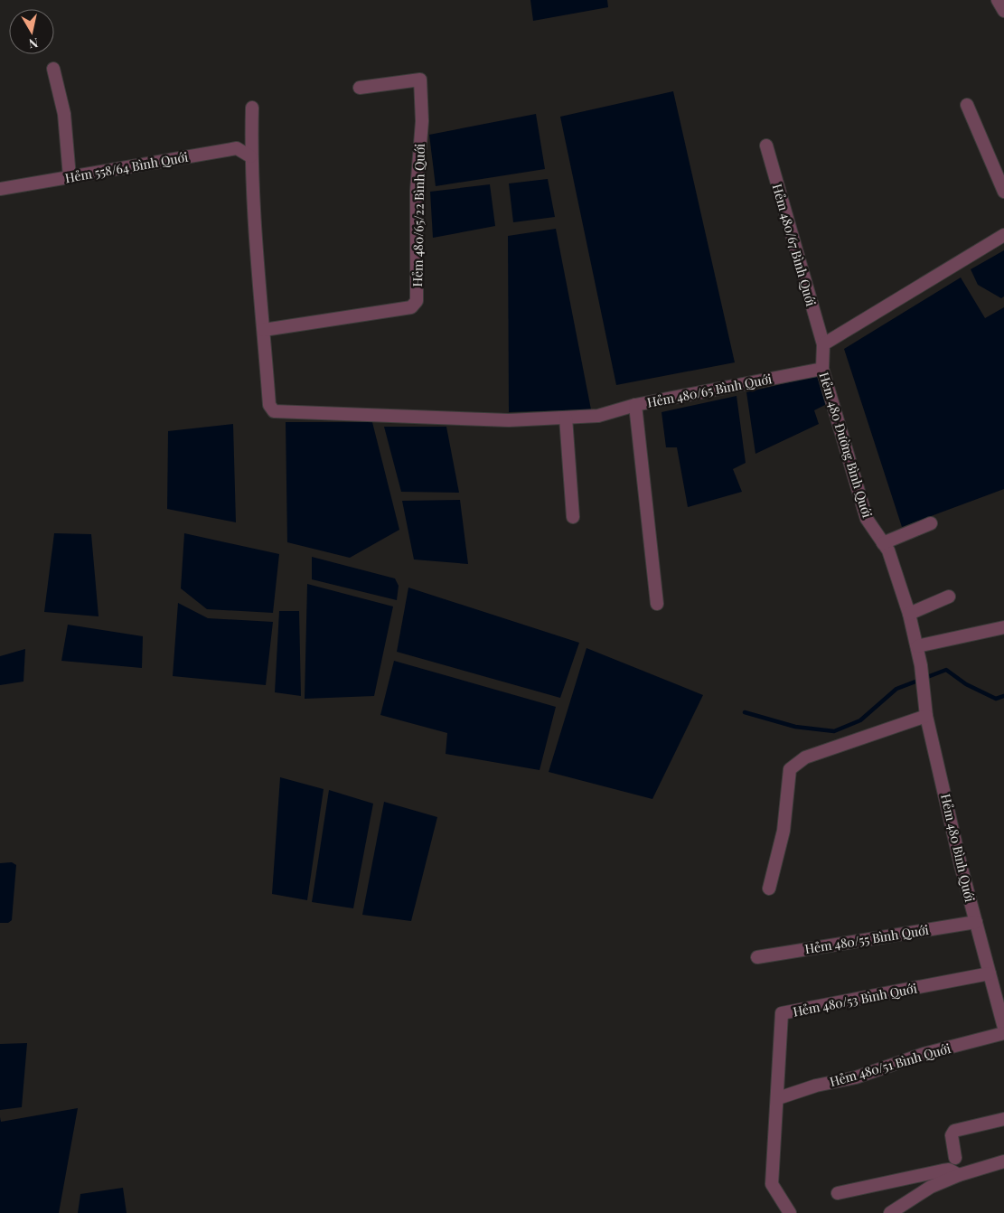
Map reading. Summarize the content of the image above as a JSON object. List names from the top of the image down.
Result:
{
  "streets": {
    "street": [
      "Hẻm 558/64 Bình Quới",
      "Hẻm 480/65/22 Bình Quới",
      "Hẻm 480/67 Bình Quới",
      "Hẻm 480/65 Bình Quới",
      "Hẻm 480 Đường Bình Quới",
      "Hẻm 480 Bình Quới",
      "Hẻm 480/55 Bình Quới",
      "Hẻm 480/53 Bình Quới",
      "Hẻm 480/51 Bình Quới"
    ]
  },
  "crossings": [
    ["Hẻm 480/65/22 Bình Quới", "Hẻm 480/65 Bình Quới"],
    ["Hẻm 480/67 Bình Quới", "Hẻm 480 Đường Bình Quới"],
    ["Hẻm 480/65 Bình Quới", "Hẻm 480 Đường Bình Quới"],
    ["Hẻm 480 Đường Bình Quới", "Hẻm 480 Bình Quới"],
    ["Hẻm 480 Bình Quới", "Hẻm 480/55 Bình Quới"],
    ["Hẻm 480 Bình Quới", "Hẻm 480/53 Bình Quới"],
    ["Hẻm 480/53 Bình Quới", "Hẻm 480/51 Bình Quới"]
  ],
  "north": "bottom"
}
